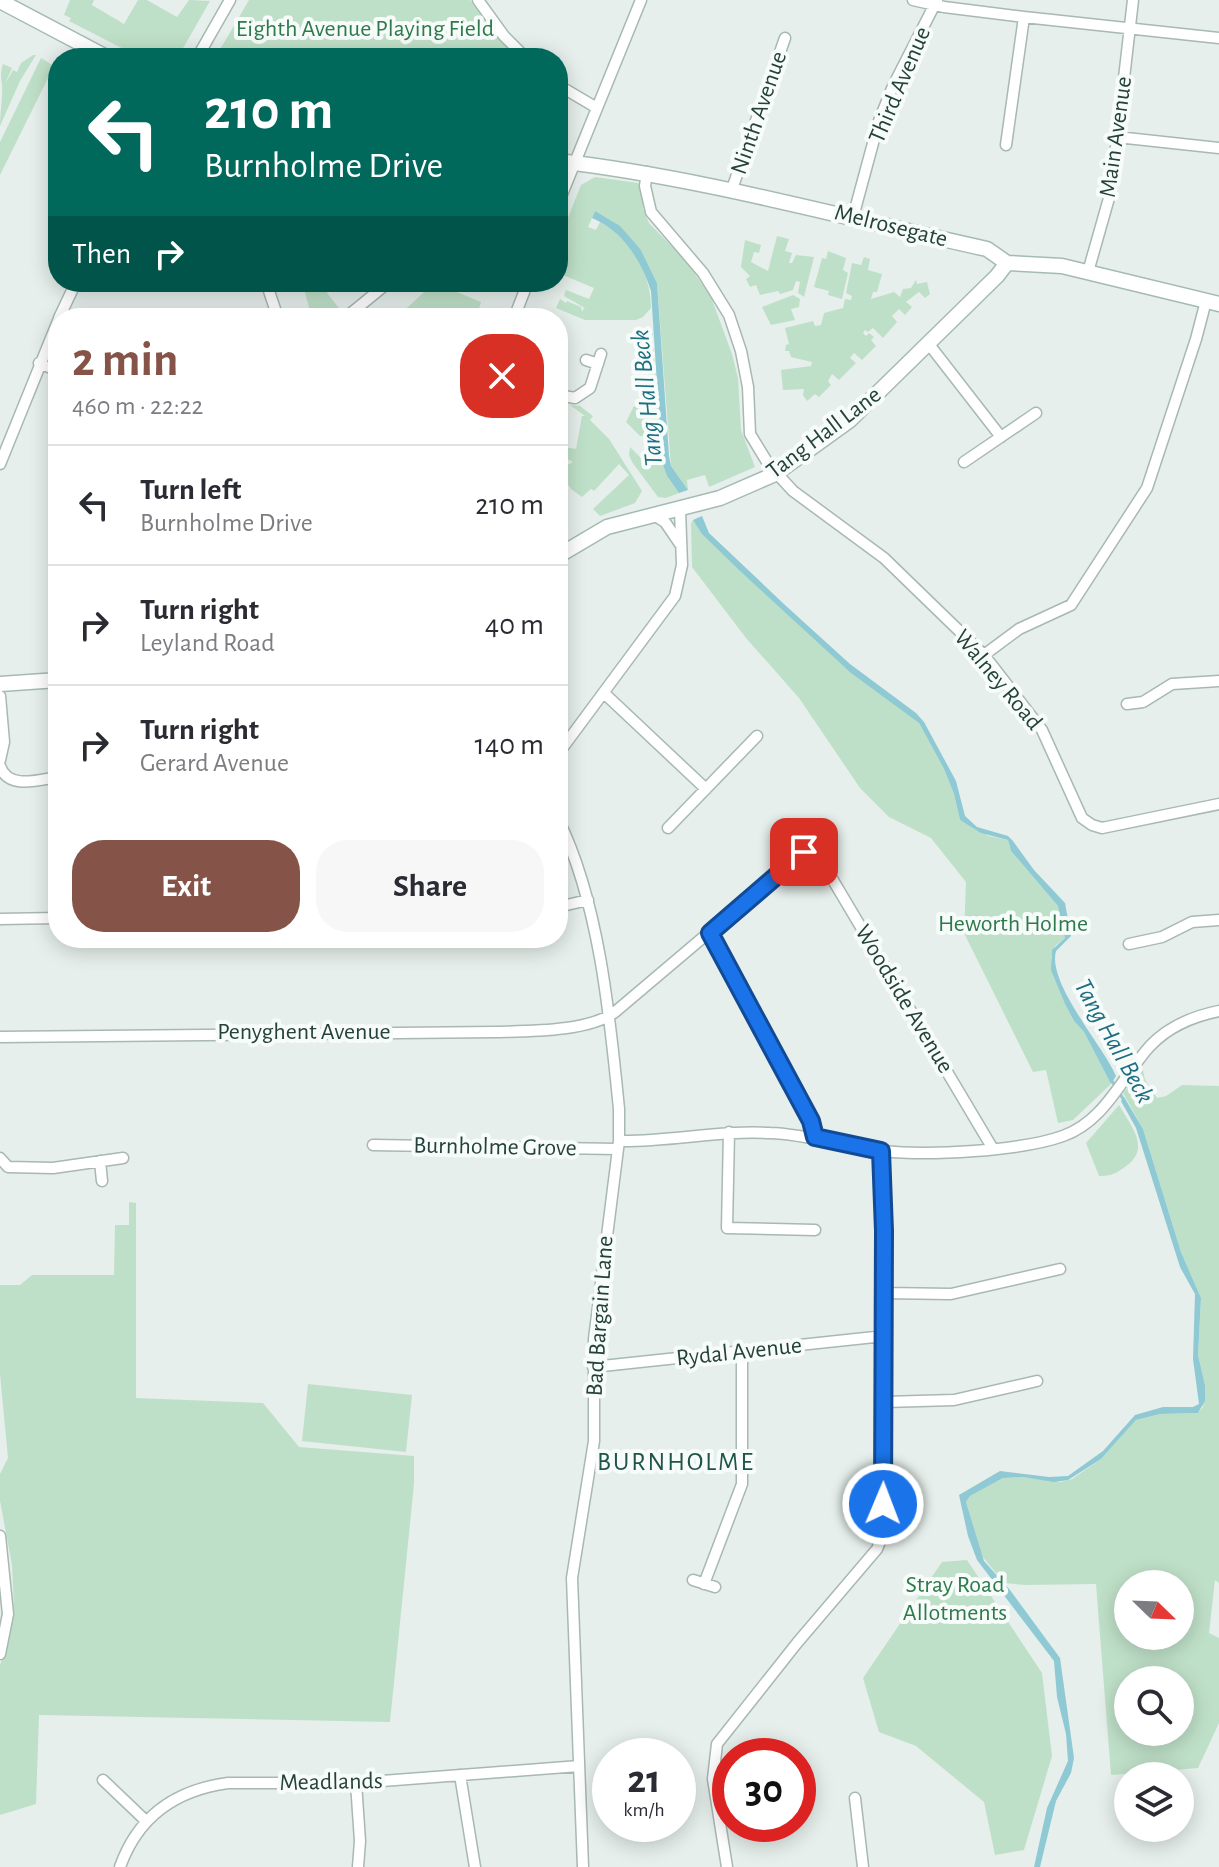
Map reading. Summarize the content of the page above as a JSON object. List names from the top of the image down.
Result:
{
  "streets": {
    "street": [
      "Third Avenue",
      "Ninth Avenue",
      "Main Avenue",
      "Melrosegate",
      "Tang Hall Lane",
      "Walney Road",
      "Woodside Avenue",
      "Penyghent Avenue",
      "Burnholme Grove",
      "Bad Bargain Lane",
      "Rydal Avenue",
      "Meadlands"
    ]
  },
  "crossings": [
    ["Third Avenue", "Melrosegate"],
    ["Ninth Avenue", "Melrosegate"],
    ["Main Avenue", "Melrosegate"],
    ["Melrosegate", "Tang Hall Lane"],
    ["Melrosegate", "Walney Road"],
    ["Tang Hall Lane", "Walney Road"],
    ["Woodside Avenue", "Burnholme Grove"],
    ["Penyghent Avenue", "Bad Bargain Lane"],
    ["Burnholme Grove", "Bad Bargain Lane"],
    ["Bad Bargain Lane", "Rydal Avenue"],
    ["Bad Bargain Lane", "Meadlands"]
  ],
  "districts": ["BURNHOLME"],
  "water": ["Tang Hall Beck"],
  "parks": ["Eighth Avenue Playing Field", "Heworth Holme", "Stray Road Allotments"],
  "north": "bottom right",
  "page": {
    "turn": ["210 m", "Burnholme Drive"],
    "then": "Then",
    "heading": ["2 min", "460 m · 22:22"],
    "list": [
      {
        "name": "Turn left",
        "note": "Burnholme Drive",
        "value": "210 m"
      },
      {
        "name": "Turn right",
        "note": "Leyland Road",
        "value": "40 m"
      },
      {
        "name": "Turn right",
        "note": "Gerard Avenue",
        "value": "140 m"
      }
    ],
    "buttons": ["Exit", "Share"],
    "speed": "21 km/h",
    "limit": "30"
  }
}
